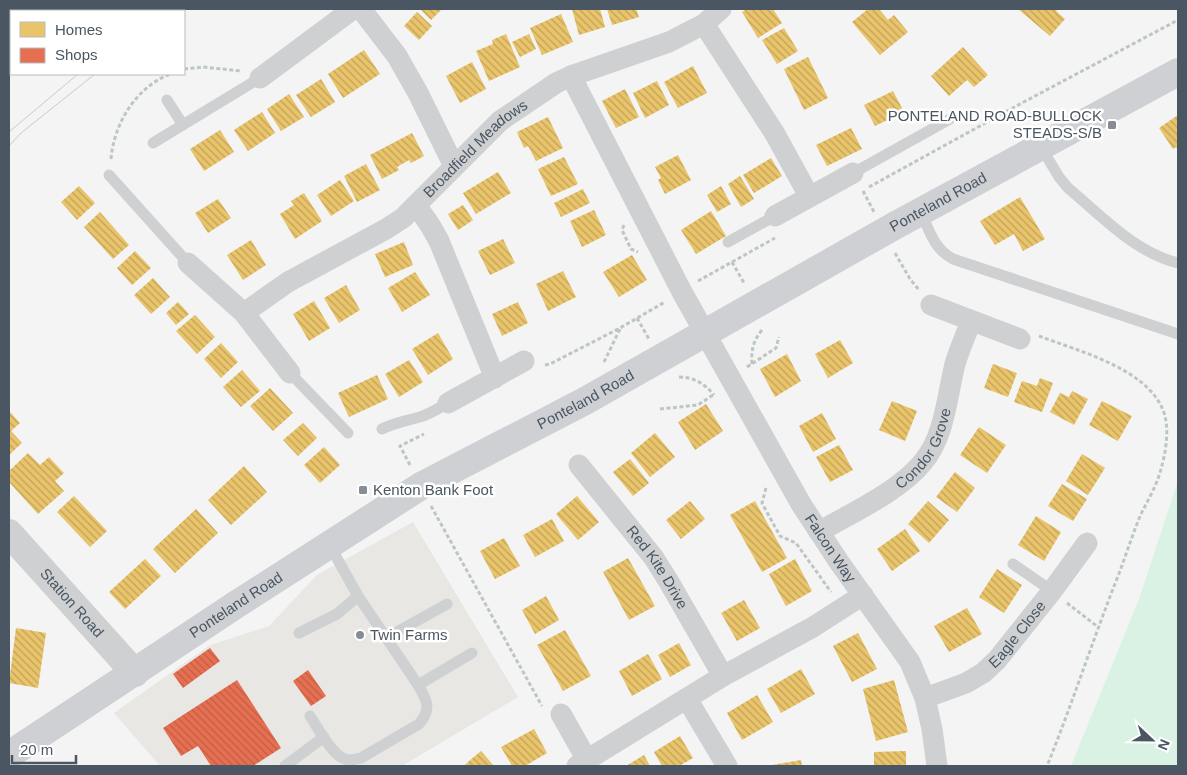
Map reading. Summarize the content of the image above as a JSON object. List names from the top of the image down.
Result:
{
  "streets": {
    "main road": ["Ponteland Road"],
    "street": [
      "Broadfield Meadows",
      "Condor Grove",
      "Falcon Way",
      "Red Kite Drive",
      "Station Road",
      "Eagle Close"
    ]
  },
  "crossings": [
    ["Broadfield Meadows", "Falcon Way"],
    ["Ponteland Road", "Falcon Way"],
    ["Ponteland Road", "Station Road"],
    ["Condor Grove", "Falcon Way"],
    ["Falcon Way", "Eagle Close"]
  ],
  "places": {
    "transit": ["PONTELAND ROAD-BULLOCK STEADS-S/B", "Kenton Bank Foot"],
    "other": ["Twin Farms"]
  },
  "legend": ["Homes", "Shops"],
  "scale_bar": "20 m",
  "north": "right"
}
